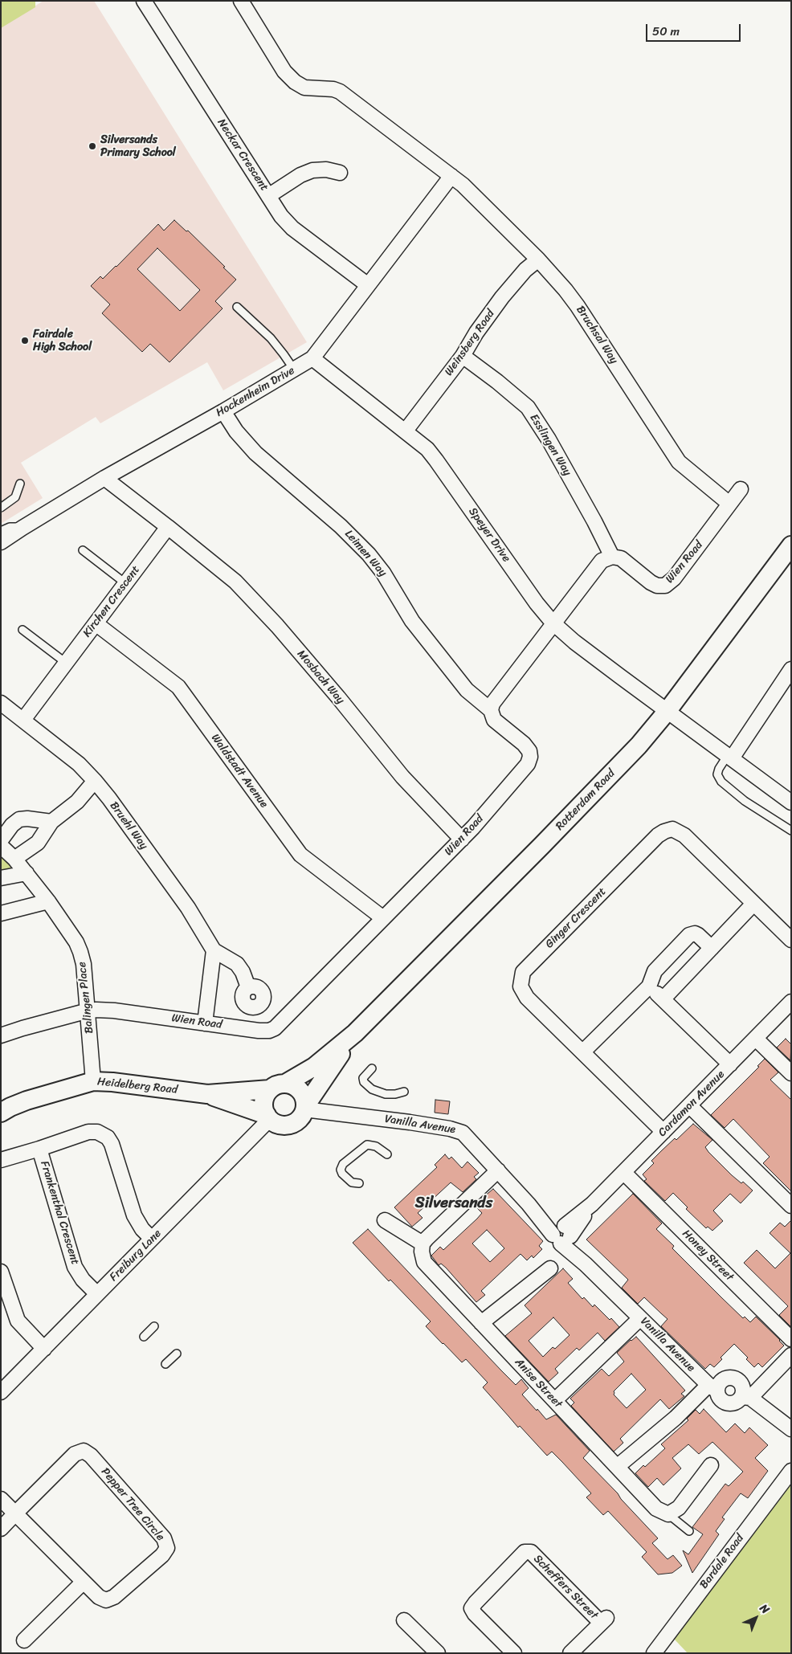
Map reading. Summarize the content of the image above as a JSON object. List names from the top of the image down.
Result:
{
  "streets": {
    "street": [
      "Neckar Crescent",
      "Bruchsal Way",
      "Weinsberg Road",
      "Hockenheim Drive",
      "Esslingen Way",
      "Speyer Drive",
      "Leimen Way",
      "Wien Road",
      "Kirchen Crescent",
      "Mosbach Way",
      "Waldstadt Avenue",
      "Rotterdam Road",
      "Bruehl Way",
      "Ginger Crescent",
      "Balingen Place",
      "Heidelberg Road",
      "Cardamon Avenue",
      "Vanilla Avenue",
      "Frankenthal Crescent",
      "Freiburg Lane",
      "Honey Street",
      "Anise Street",
      "Pepper Tree Circle",
      "Bardale Road",
      "Scheffers Street"
    ]
  },
  "crossings": [
    ["Neckar Crescent", "Hockenheim Drive"],
    ["Bruchsal Way", "Weinsberg Road"],
    ["Bruchsal Way", "Hockenheim Drive"],
    ["Bruchsal Way", "Wien Road"],
    ["Weinsberg Road", "Esslingen Way"],
    ["Weinsberg Road", "Speyer Drive"],
    ["Hockenheim Drive", "Speyer Drive"],
    ["Hockenheim Drive", "Leimen Way"],
    ["Esslingen Way", "Wien Road"],
    ["Speyer Drive", "Rotterdam Road"],
    ["Leimen Way", "Wien Road"],
    ["Wien Road", "Mosbach Way"],
    ["Wien Road", "Waldstadt Avenue"],
    ["Wien Road", "Balingen Place"],
    ["Kirchen Crescent", "Mosbach Way"],
    ["Kirchen Crescent", "Waldstadt Avenue"],
    ["Kirchen Crescent", "Bruehl Way"],
    ["Rotterdam Road", "Heidelberg Road"],
    ["Rotterdam Road", "Vanilla Avenue"],
    ["Rotterdam Road", "Freiburg Lane"],
    ["Ginger Crescent", "Cardamon Avenue"],
    ["Balingen Place", "Heidelberg Road"],
    ["Heidelberg Road", "Vanilla Avenue"],
    ["Heidelberg Road", "Freiburg Lane"],
    ["Cardamon Avenue", "Vanilla Avenue"],
    ["Cardamon Avenue", "Honey Street"],
    ["Vanilla Avenue", "Freiburg Lane"],
    ["Frankenthal Crescent", "Freiburg Lane"]
  ],
  "districts": ["Silversands"],
  "places": ["Silversands Primary School", "Fairdale High School"],
  "scale_bar": "50 m",
  "north": "top right"
}
